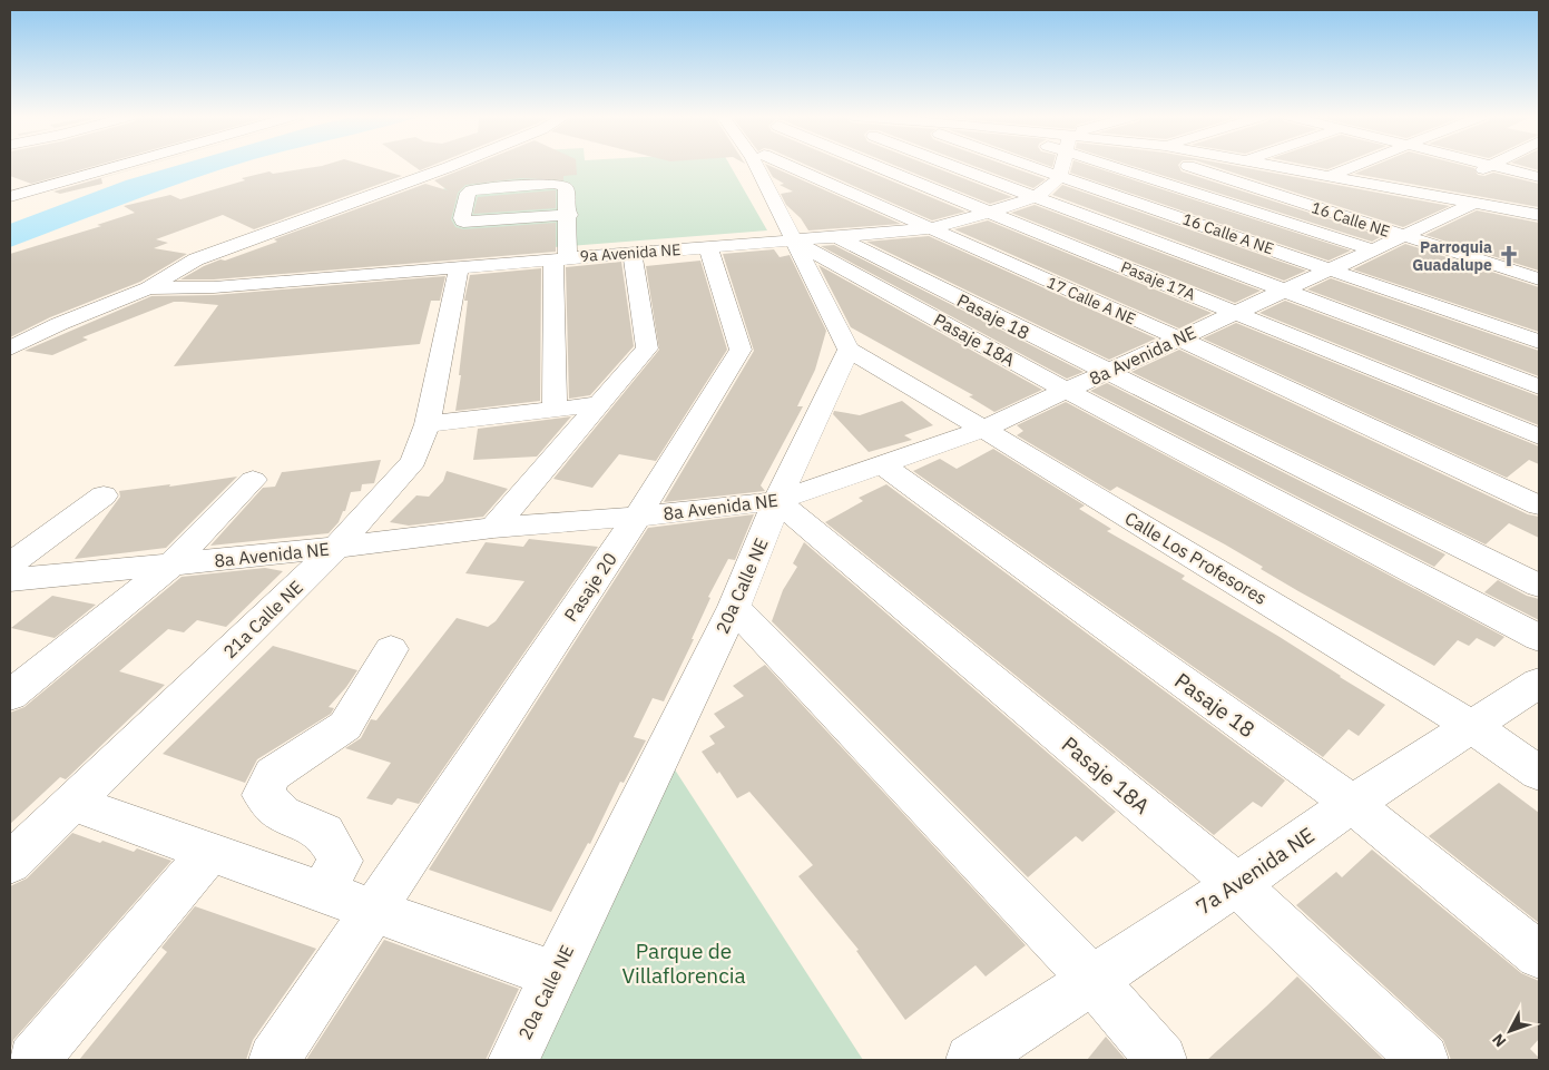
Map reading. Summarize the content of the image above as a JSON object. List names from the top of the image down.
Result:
{
  "streets": {
    "street": [
      "16 Calle NE",
      "16 Calle A NE",
      "9a Avenida NE",
      "Pasaje 17A",
      "17 Calle A NE",
      "Pasaje 18",
      "Pasaje 18A",
      "8a Avenida NE",
      "Calle Los Profesores",
      "20a Calle NE",
      "Pasaje 20",
      "21a Calle NE",
      "7a Avenida NE"
    ]
  },
  "crossings": [
    ["16 Calle NE", "8a Avenida NE"],
    ["16 Calle A NE", "9a Avenida NE"],
    ["16 Calle A NE", "8a Avenida NE"],
    ["9a Avenida NE", "Pasaje 17A"],
    ["9a Avenida NE", "17 Calle A NE"],
    ["9a Avenida NE", "Pasaje 18"],
    ["9a Avenida NE", "Pasaje 18A"],
    ["9a Avenida NE", "Pasaje 20"],
    ["9a Avenida NE", "21a Calle NE"],
    ["Pasaje 17A", "8a Avenida NE"],
    ["17 Calle A NE", "8a Avenida NE"],
    ["Pasaje 18", "8a Avenida NE"],
    ["Pasaje 18", "7a Avenida NE"],
    ["Pasaje 18A", "8a Avenida NE"],
    ["Pasaje 18A", "20a Calle NE"],
    ["Pasaje 18A", "7a Avenida NE"],
    ["8a Avenida NE", "Calle Los Profesores"],
    ["8a Avenida NE", "20a Calle NE"],
    ["8a Avenida NE", "Pasaje 20"],
    ["8a Avenida NE", "21a Calle NE"],
    ["Calle Los Profesores", "20a Calle NE"],
    ["Calle Los Profesores", "7a Avenida NE"]
  ],
  "parks": ["Parque de Villaflorencia"],
  "places": {
    "church": ["Parroquia Guadalupe"]
  },
  "north": "bottom left"
}
